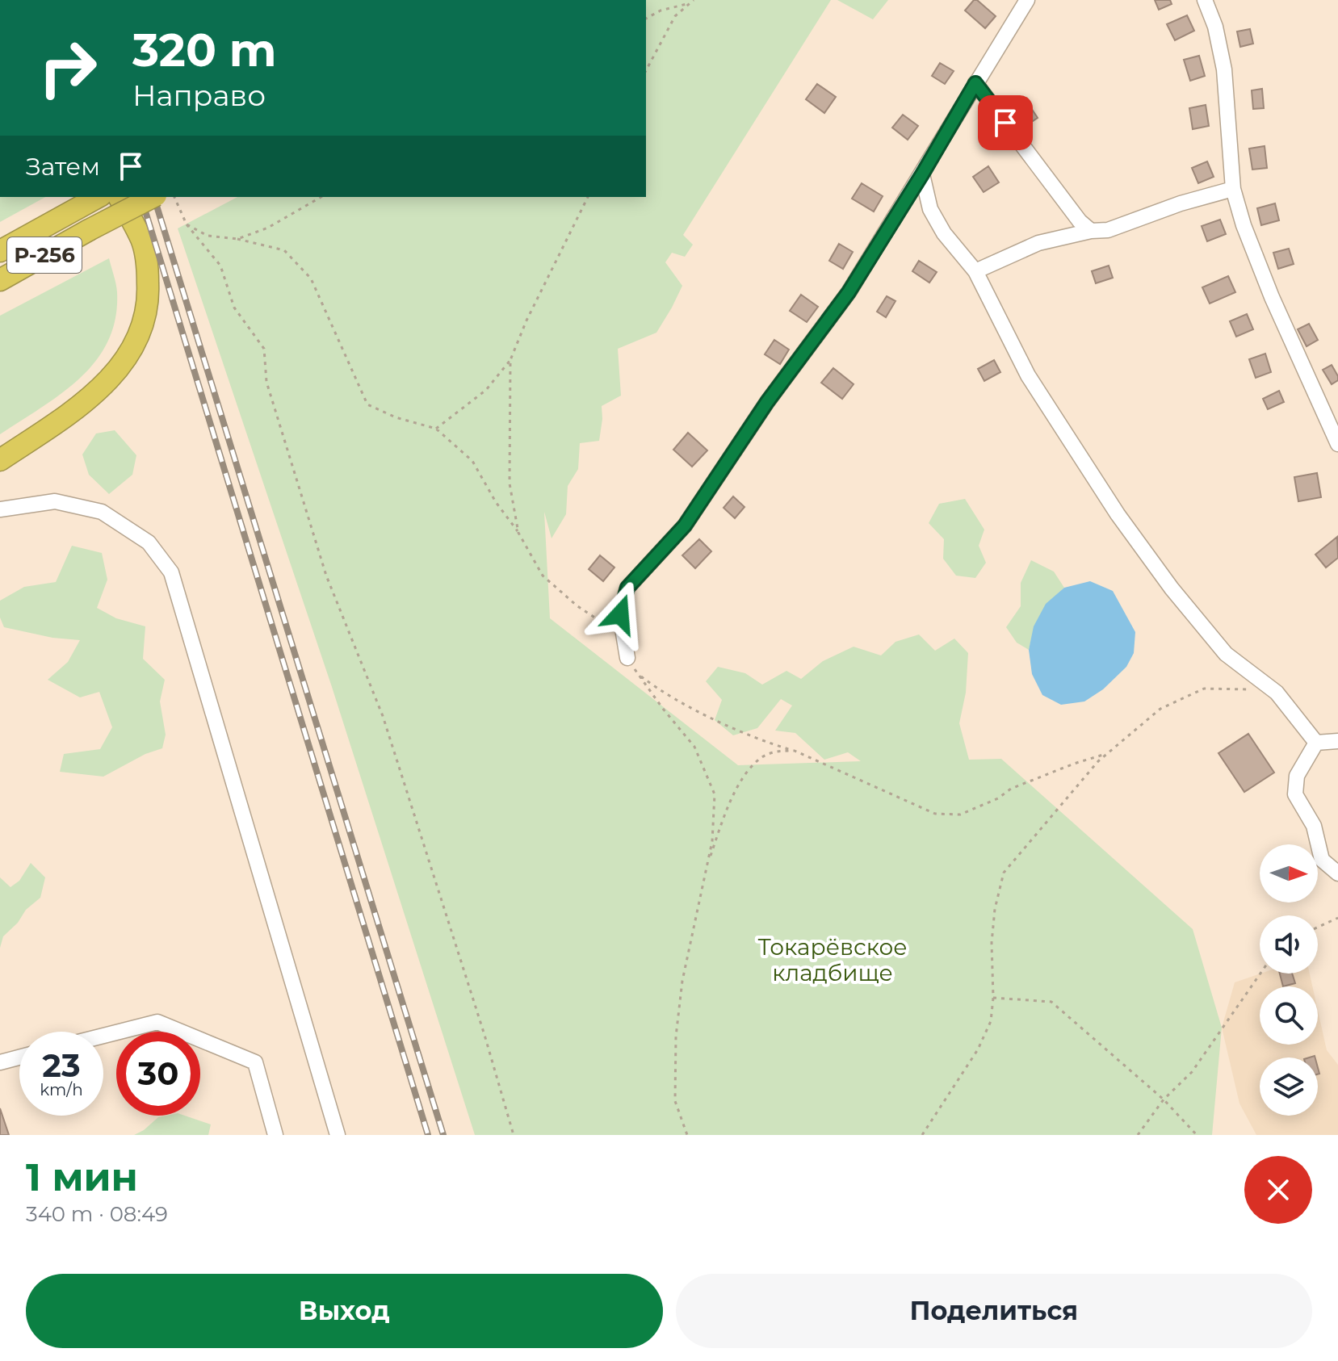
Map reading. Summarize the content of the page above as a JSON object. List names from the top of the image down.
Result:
{
  "streets": {
    "highway": ["Р-256"]
  },
  "parks": ["Токарёвское кладбище"],
  "north": "right",
  "page": {
    "turn": ["320 m", "Направо"],
    "then": "Затем",
    "speed": "23 km/h",
    "limit": "30",
    "heading": ["1 мин", "340 m · 08:49"],
    "buttons": ["Выход", "Поделиться"]
  }
}
